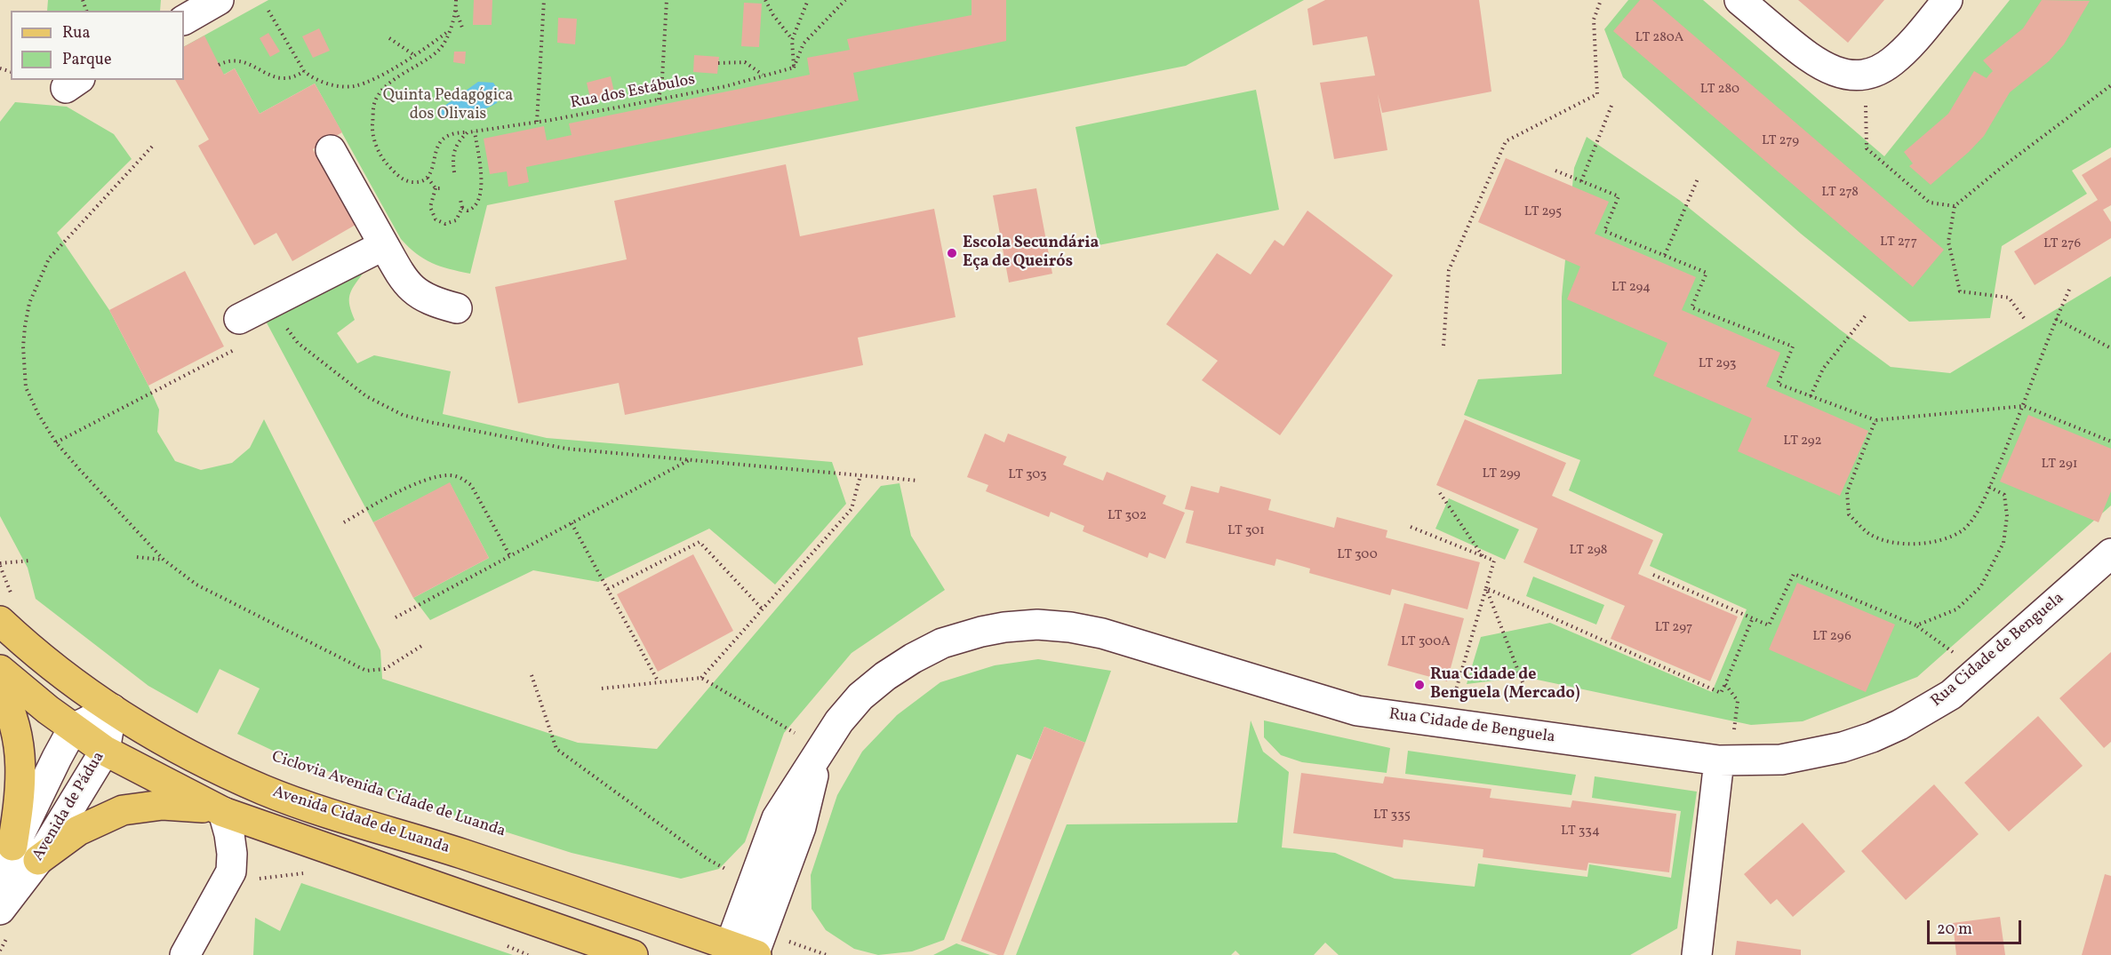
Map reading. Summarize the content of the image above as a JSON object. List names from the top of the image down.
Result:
{
  "streets": {
    "main road": ["Avenida Cidade de Luanda"],
    "street": ["Rua Cidade de Benguela", "Avenida de Pádua"],
    "path": ["Rua dos Estábulos"]
  },
  "crossings": [
    ["Rua Cidade de Benguela", "Avenida Cidade de Luanda"],
    ["Avenida de Pádua", "Avenida Cidade de Luanda"]
  ],
  "parks": ["Quinta Pedagógica dos Olivais"],
  "places": ["Escola Secundária Eça de Queirós", "Rua Cidade de Benguela (Mercado)"],
  "house_numbers": [
    "LT 280A",
    "LT 280",
    "LT 279",
    "LT 278",
    "LT 295",
    "LT 277",
    "LT 276",
    "LT 294",
    "LT 293",
    "LT 292",
    "LT 291",
    "LT 299",
    "LT 303",
    "LT 302",
    "LT 301",
    "LT 298",
    "LT 300",
    "LT 297",
    "LT 296",
    "LT 300A",
    "LT 335",
    "LT 334"
  ],
  "legend": ["Rua", "Parque"],
  "scale_bar": "20 m"
}
